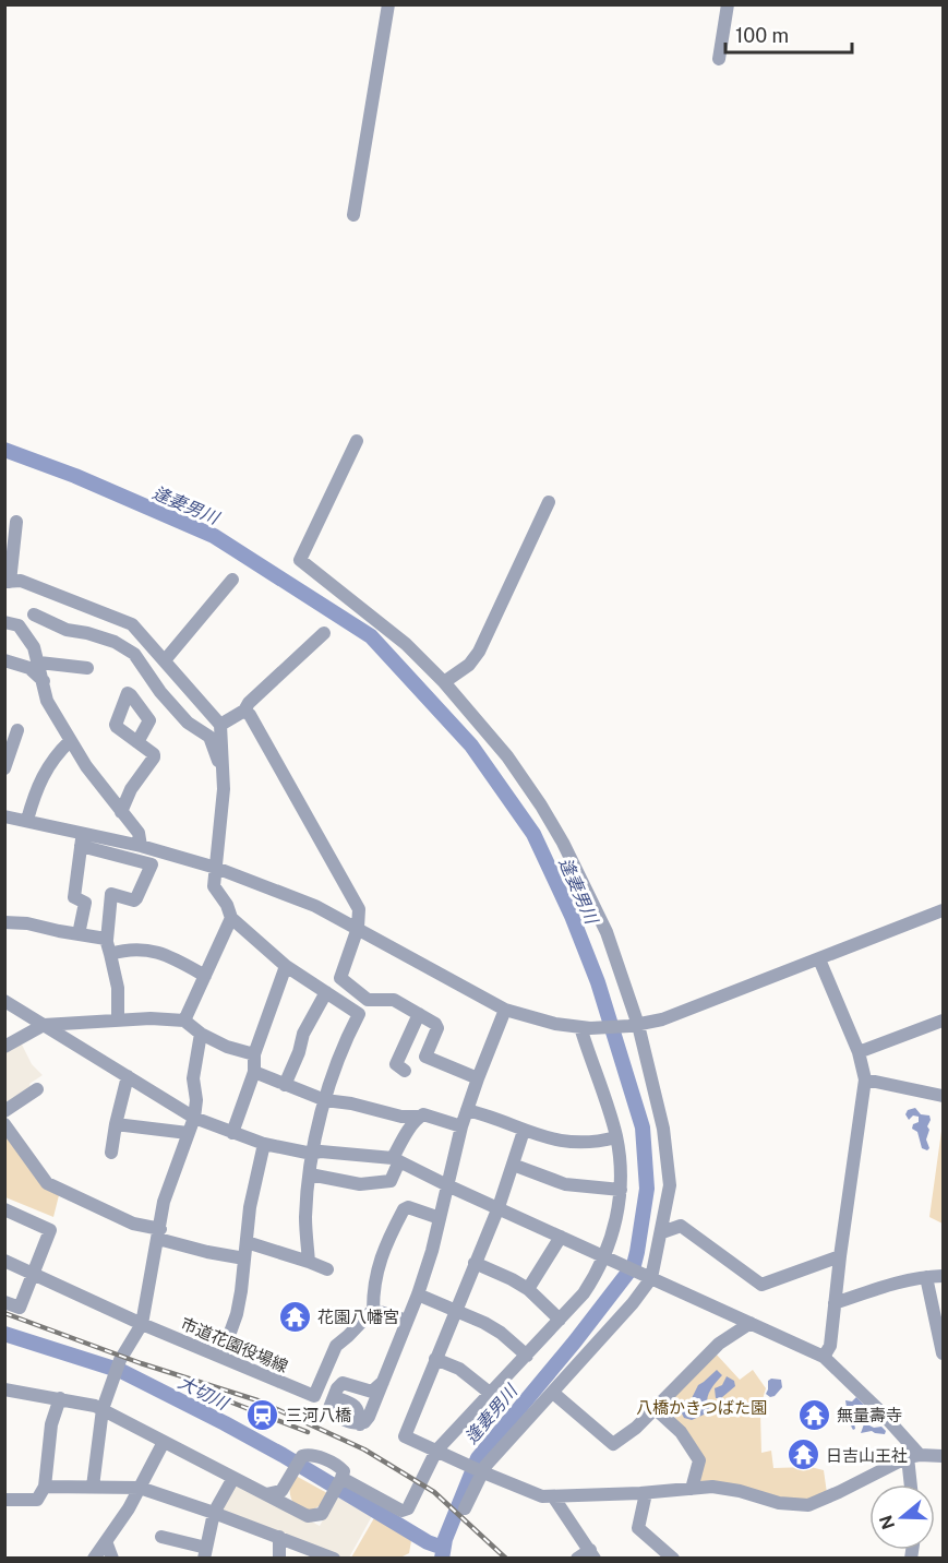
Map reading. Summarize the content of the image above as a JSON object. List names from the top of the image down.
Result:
{
  "streets": {
    "street": ["市道花園役場線"]
  },
  "water": ["逢妻男川", "大切川"],
  "parks": ["八橋かきつばた園"],
  "places": {
    "temple": ["花園八幡宮", "無量壽寺", "日吉山王社"],
    "station": ["三河八橋"]
  },
  "scale_bar": "100 m",
  "north": "left"
}
